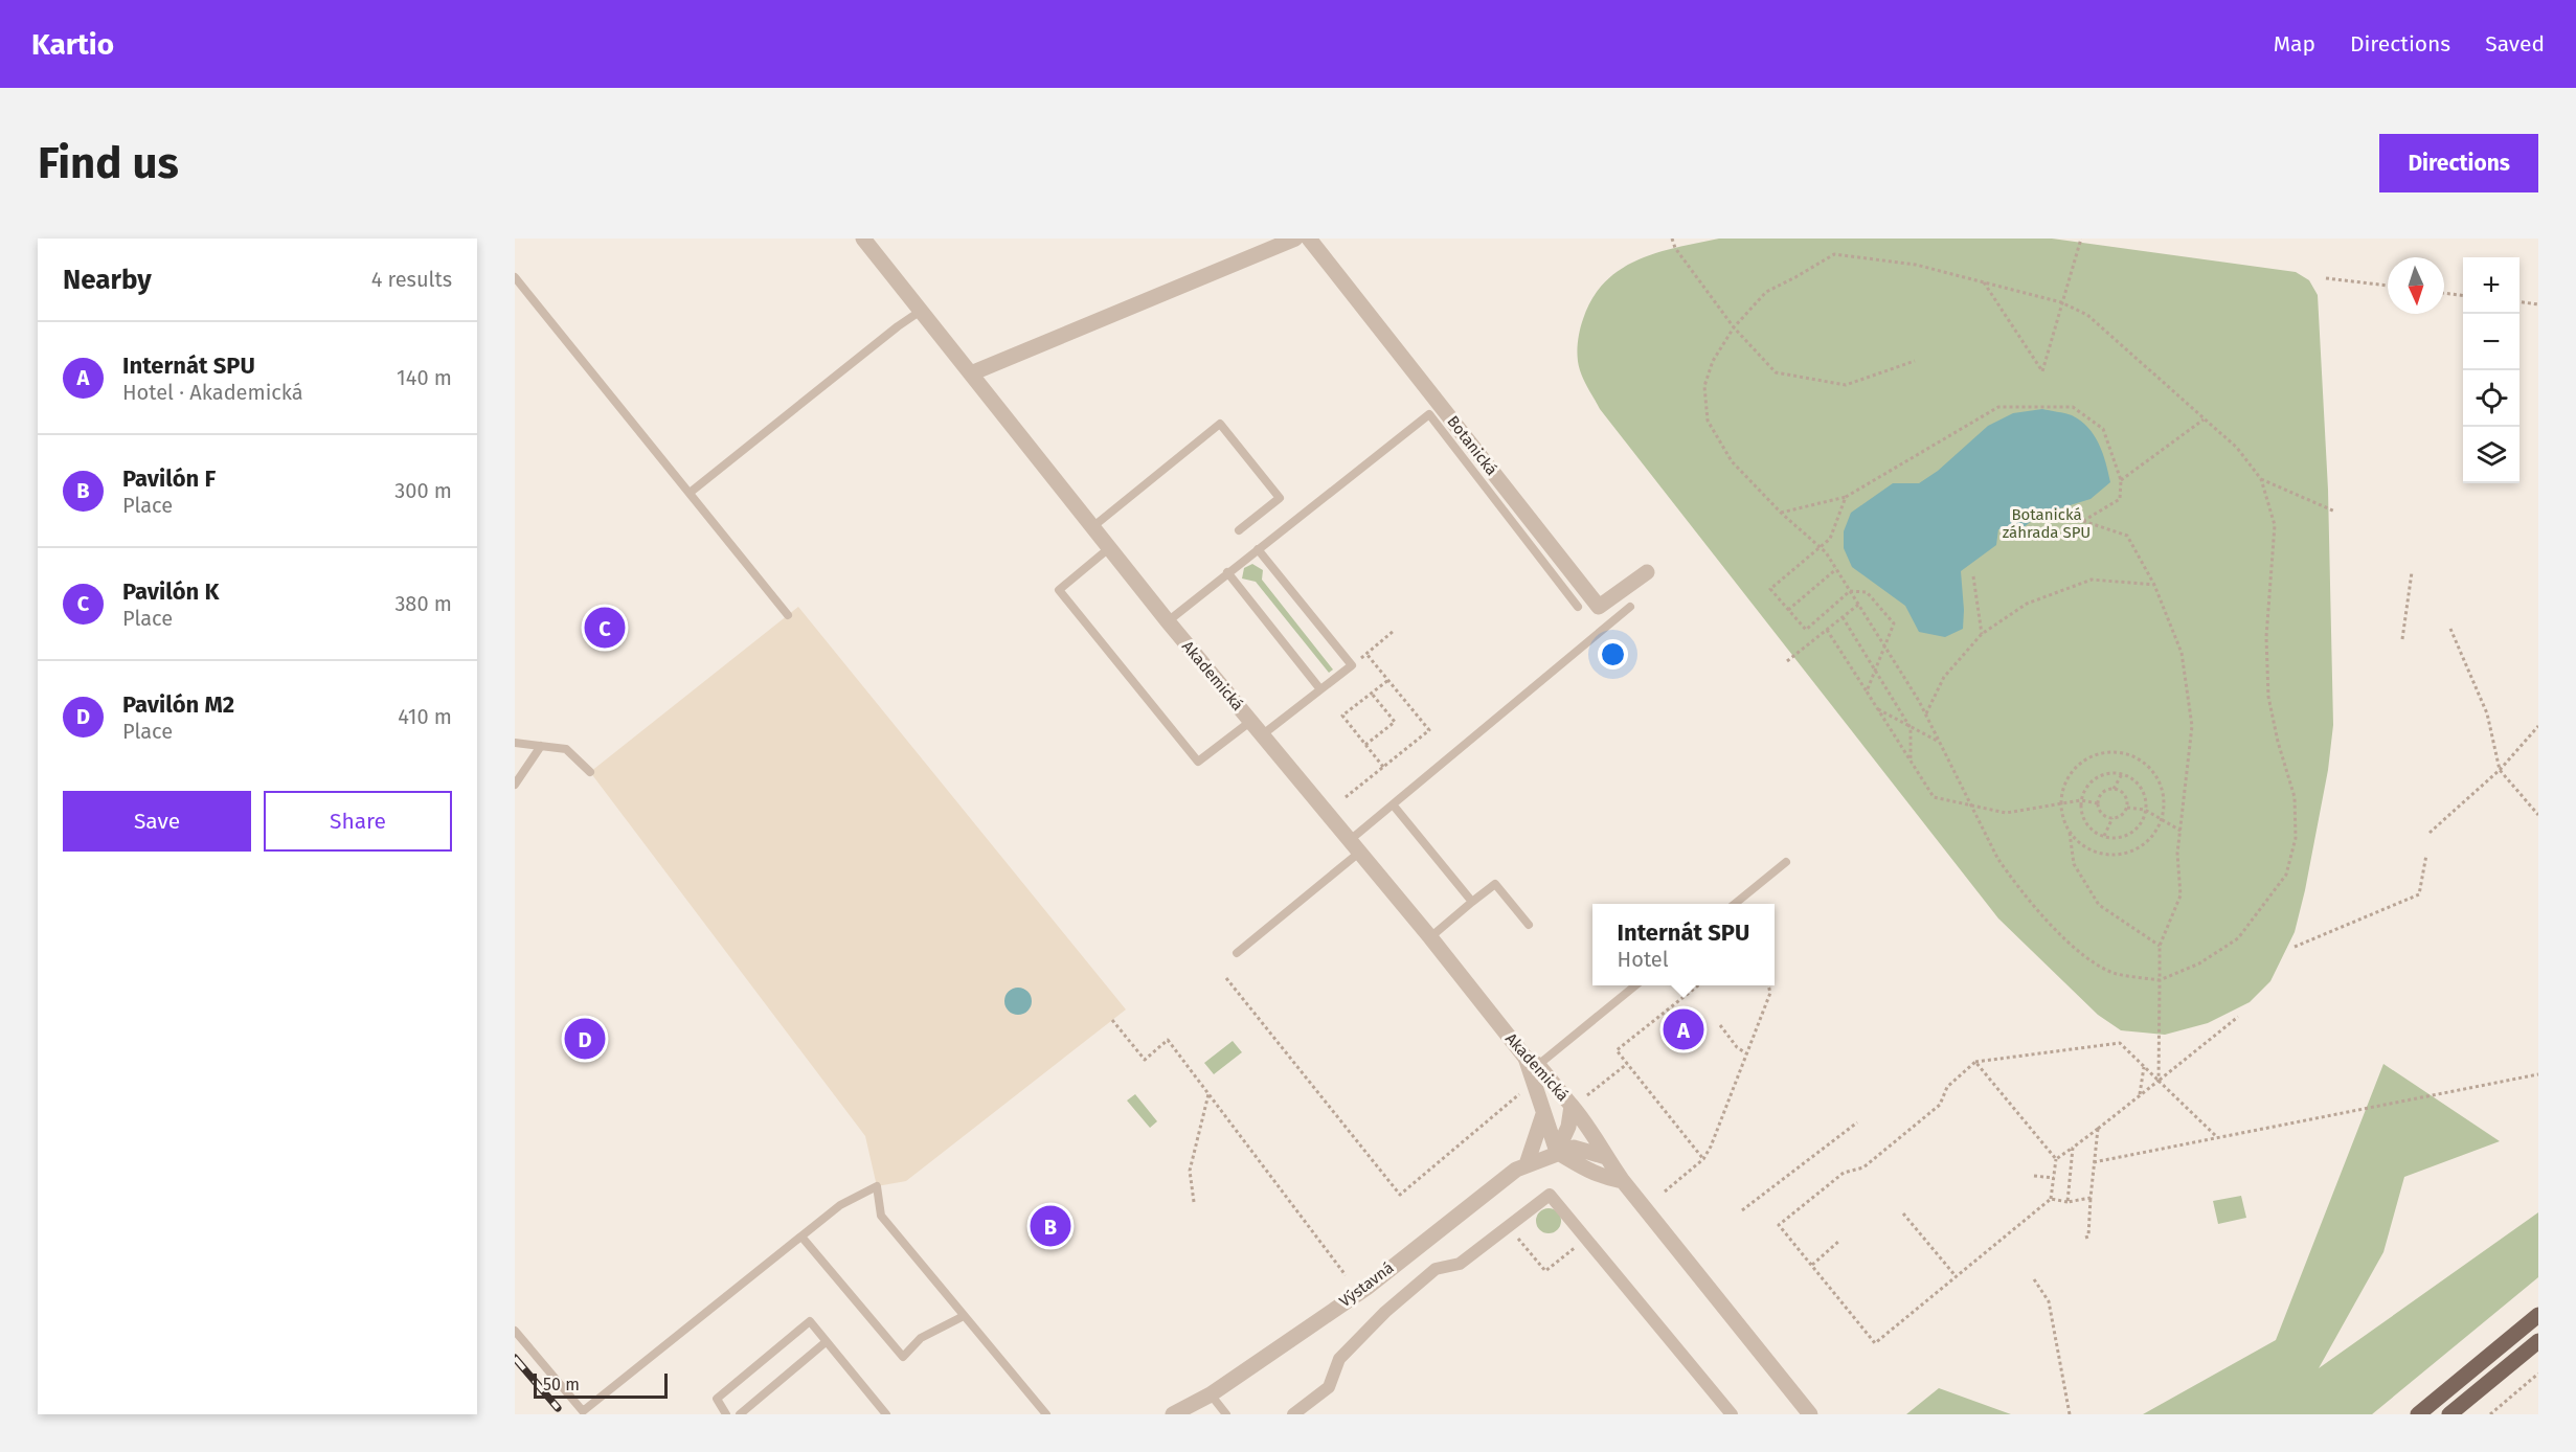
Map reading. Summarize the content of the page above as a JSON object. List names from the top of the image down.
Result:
{
  "streets": {
    "street": ["Botanická", "Akademická", "Výstavná"]
  },
  "crossings": [
    ["Akademická", "Výstavná"]
  ],
  "parks": ["Botanická záhrada SPU"],
  "scale_bar": "50 m",
  "north": "bottom",
  "page": {
    "header": "Kartio",
    "nav": ["Map", "Directions", "Saved"],
    "buttons": [
      "Directions",
      ["Save", "Share"]
    ],
    "title": "Find us",
    "heading": ["Nearby", "4 results"],
    "map_buttons": ["+", "−"],
    "list": [
      {
        "mark": "A",
        "name": "Internát SPU",
        "note": "Hotel · Akademická",
        "value": "140 m"
      },
      {
        "mark": "B",
        "name": "Pavilón F",
        "note": "Place",
        "value": "300 m"
      },
      {
        "mark": "C",
        "name": "Pavilón K",
        "note": "Place",
        "value": "380 m"
      },
      {
        "mark": "D",
        "name": "Pavilón M2",
        "note": "Place",
        "value": "410 m"
      }
    ],
    "pins": [
      "C",
      "A",
      "D",
      "B"
    ],
    "popup": ["Internát SPU", "Hotel"],
    "scale": "50 m"
  }
}
